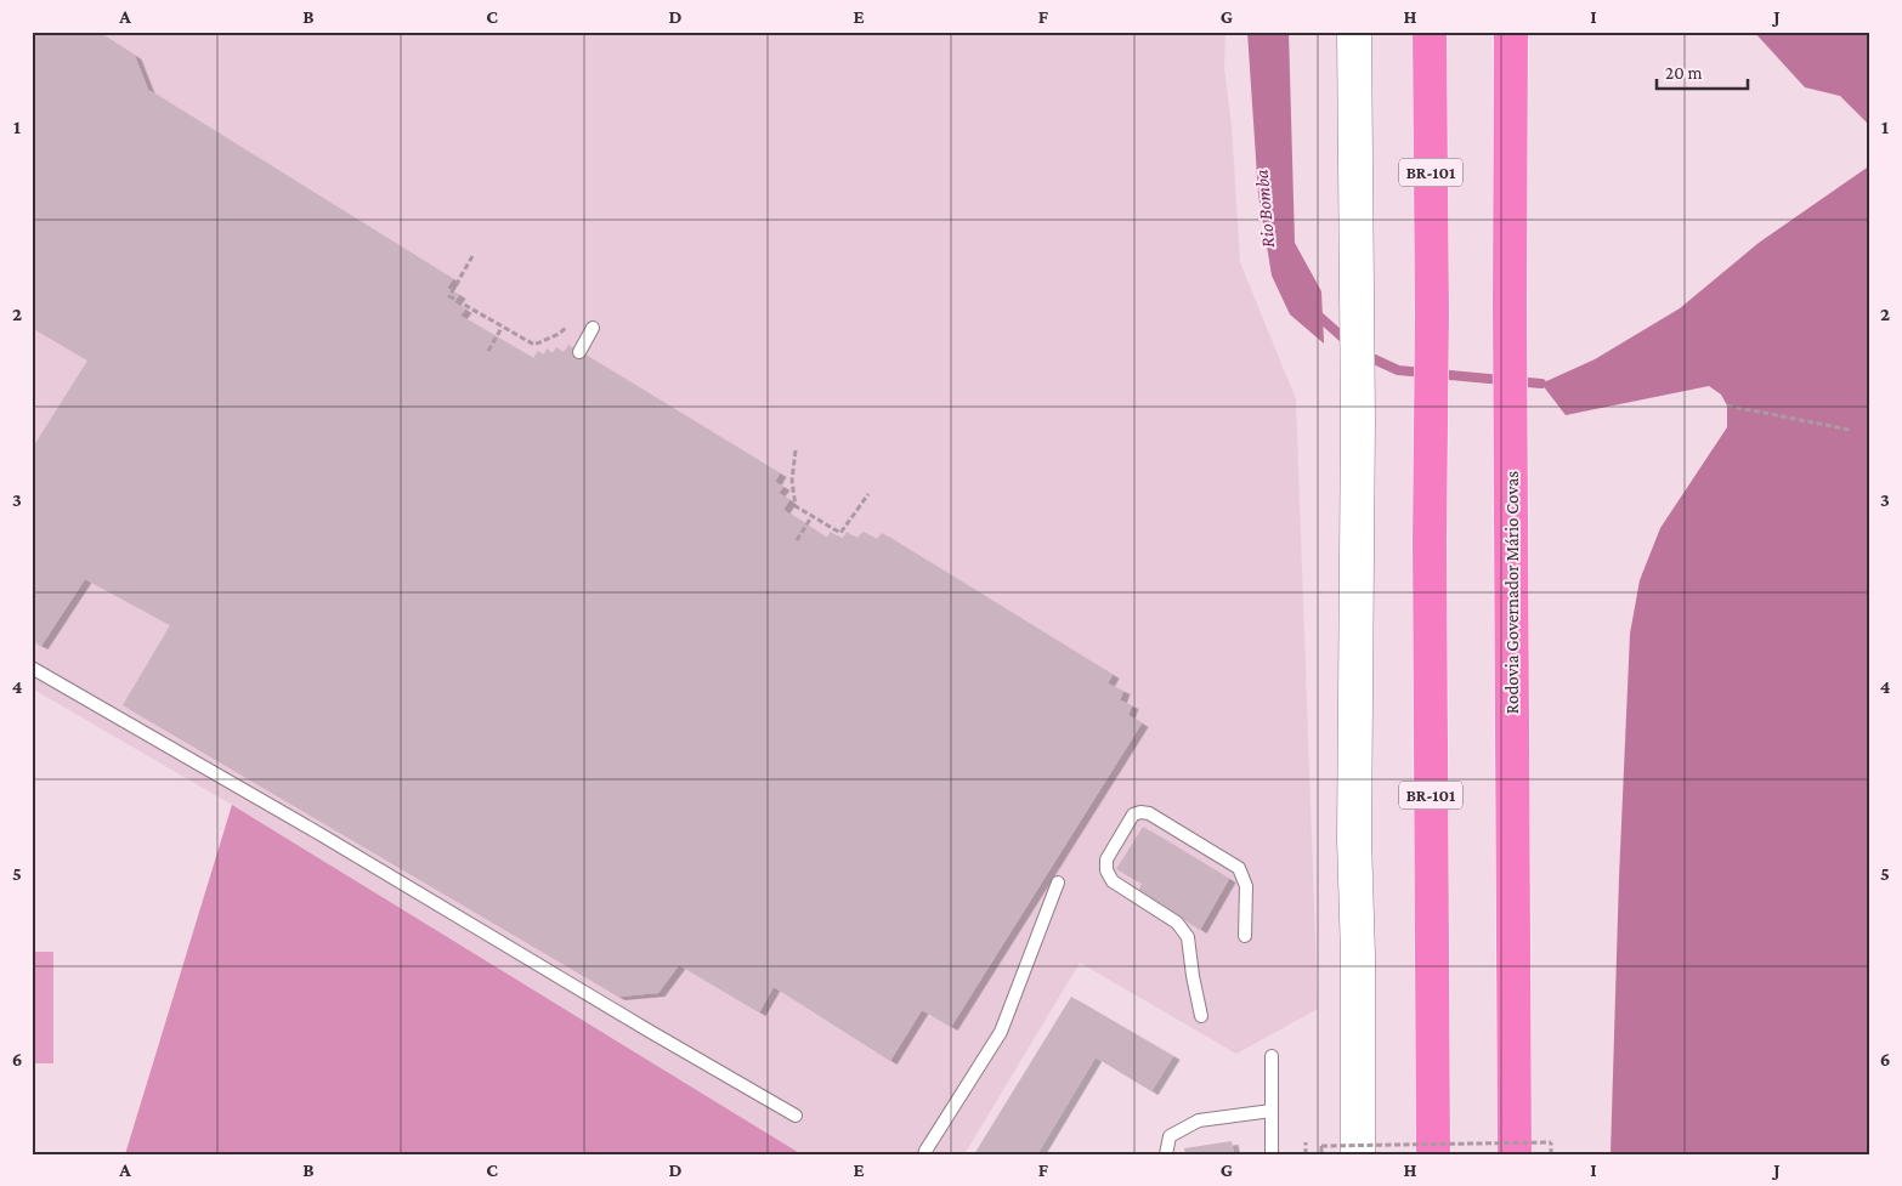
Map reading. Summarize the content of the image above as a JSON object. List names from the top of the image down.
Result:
{
  "streets": {
    "highway": ["BR-101", "Rodovia Governador Mário Covas"]
  },
  "water": ["Rio Bomba"],
  "scale_bar": "20 m",
  "grid": {
    "columns": [
      "A",
      "B",
      "C",
      "D",
      "E",
      "F",
      "G",
      "H",
      "I",
      "J"
    ],
    "rows": [
      "1",
      "2",
      "3",
      "4",
      "5",
      "6"
    ]
  }
}
